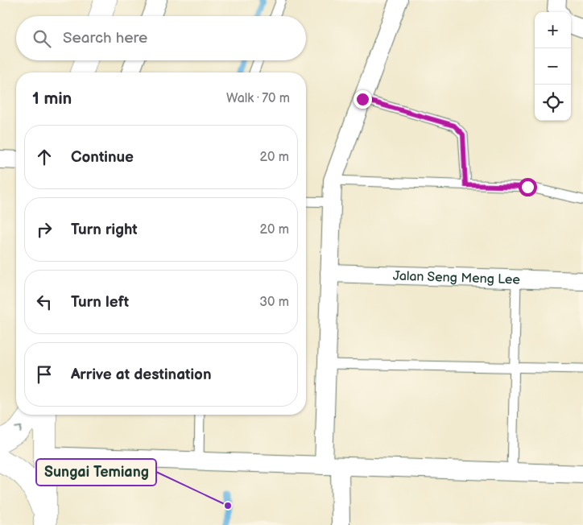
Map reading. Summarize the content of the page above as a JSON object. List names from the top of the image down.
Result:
{
  "streets": {
    "street": ["Jalan Seng Meng Lee"]
  },
  "places": ["Sungai Temiang"],
  "page": {
    "map_buttons": ["+", "−"],
    "search": "Search here",
    "heading": ["1 min", "Walk · 70 m"],
    "list": [
      ["Continue", "20 m"],
      ["Turn right", "20 m"],
      ["Turn left", "30 m"],
      "Arrive at destination"
    ]
  }
}
